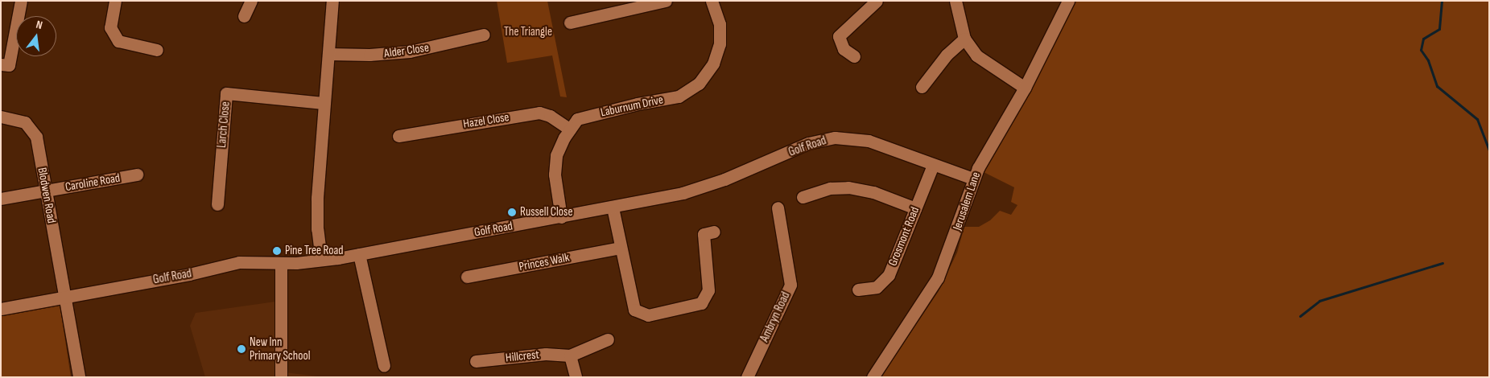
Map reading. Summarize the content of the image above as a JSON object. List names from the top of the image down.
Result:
{
  "streets": {
    "street": [
      "Alder Close",
      "Laburnum Drive",
      "Hazel Close",
      "Larch Close",
      "Golf Road",
      "Caroline Road",
      "Blodwen Road",
      "Jerusalem Lane",
      "Grosmont Road",
      "Princes Walk",
      "Ambryn Road",
      "Hillcrest"
    ]
  },
  "crossings": [
    ["Laburnum Drive", "Hazel Close"],
    ["Laburnum Drive", "Golf Road"],
    ["Golf Road", "Blodwen Road"],
    ["Golf Road", "Jerusalem Lane"],
    ["Golf Road", "Grosmont Road"],
    ["Caroline Road", "Blodwen Road"]
  ],
  "parks": ["The Triangle"],
  "places": ["Russell Close", "Pine Tree Road", "New Inn Primary School"],
  "north": "top"
}
